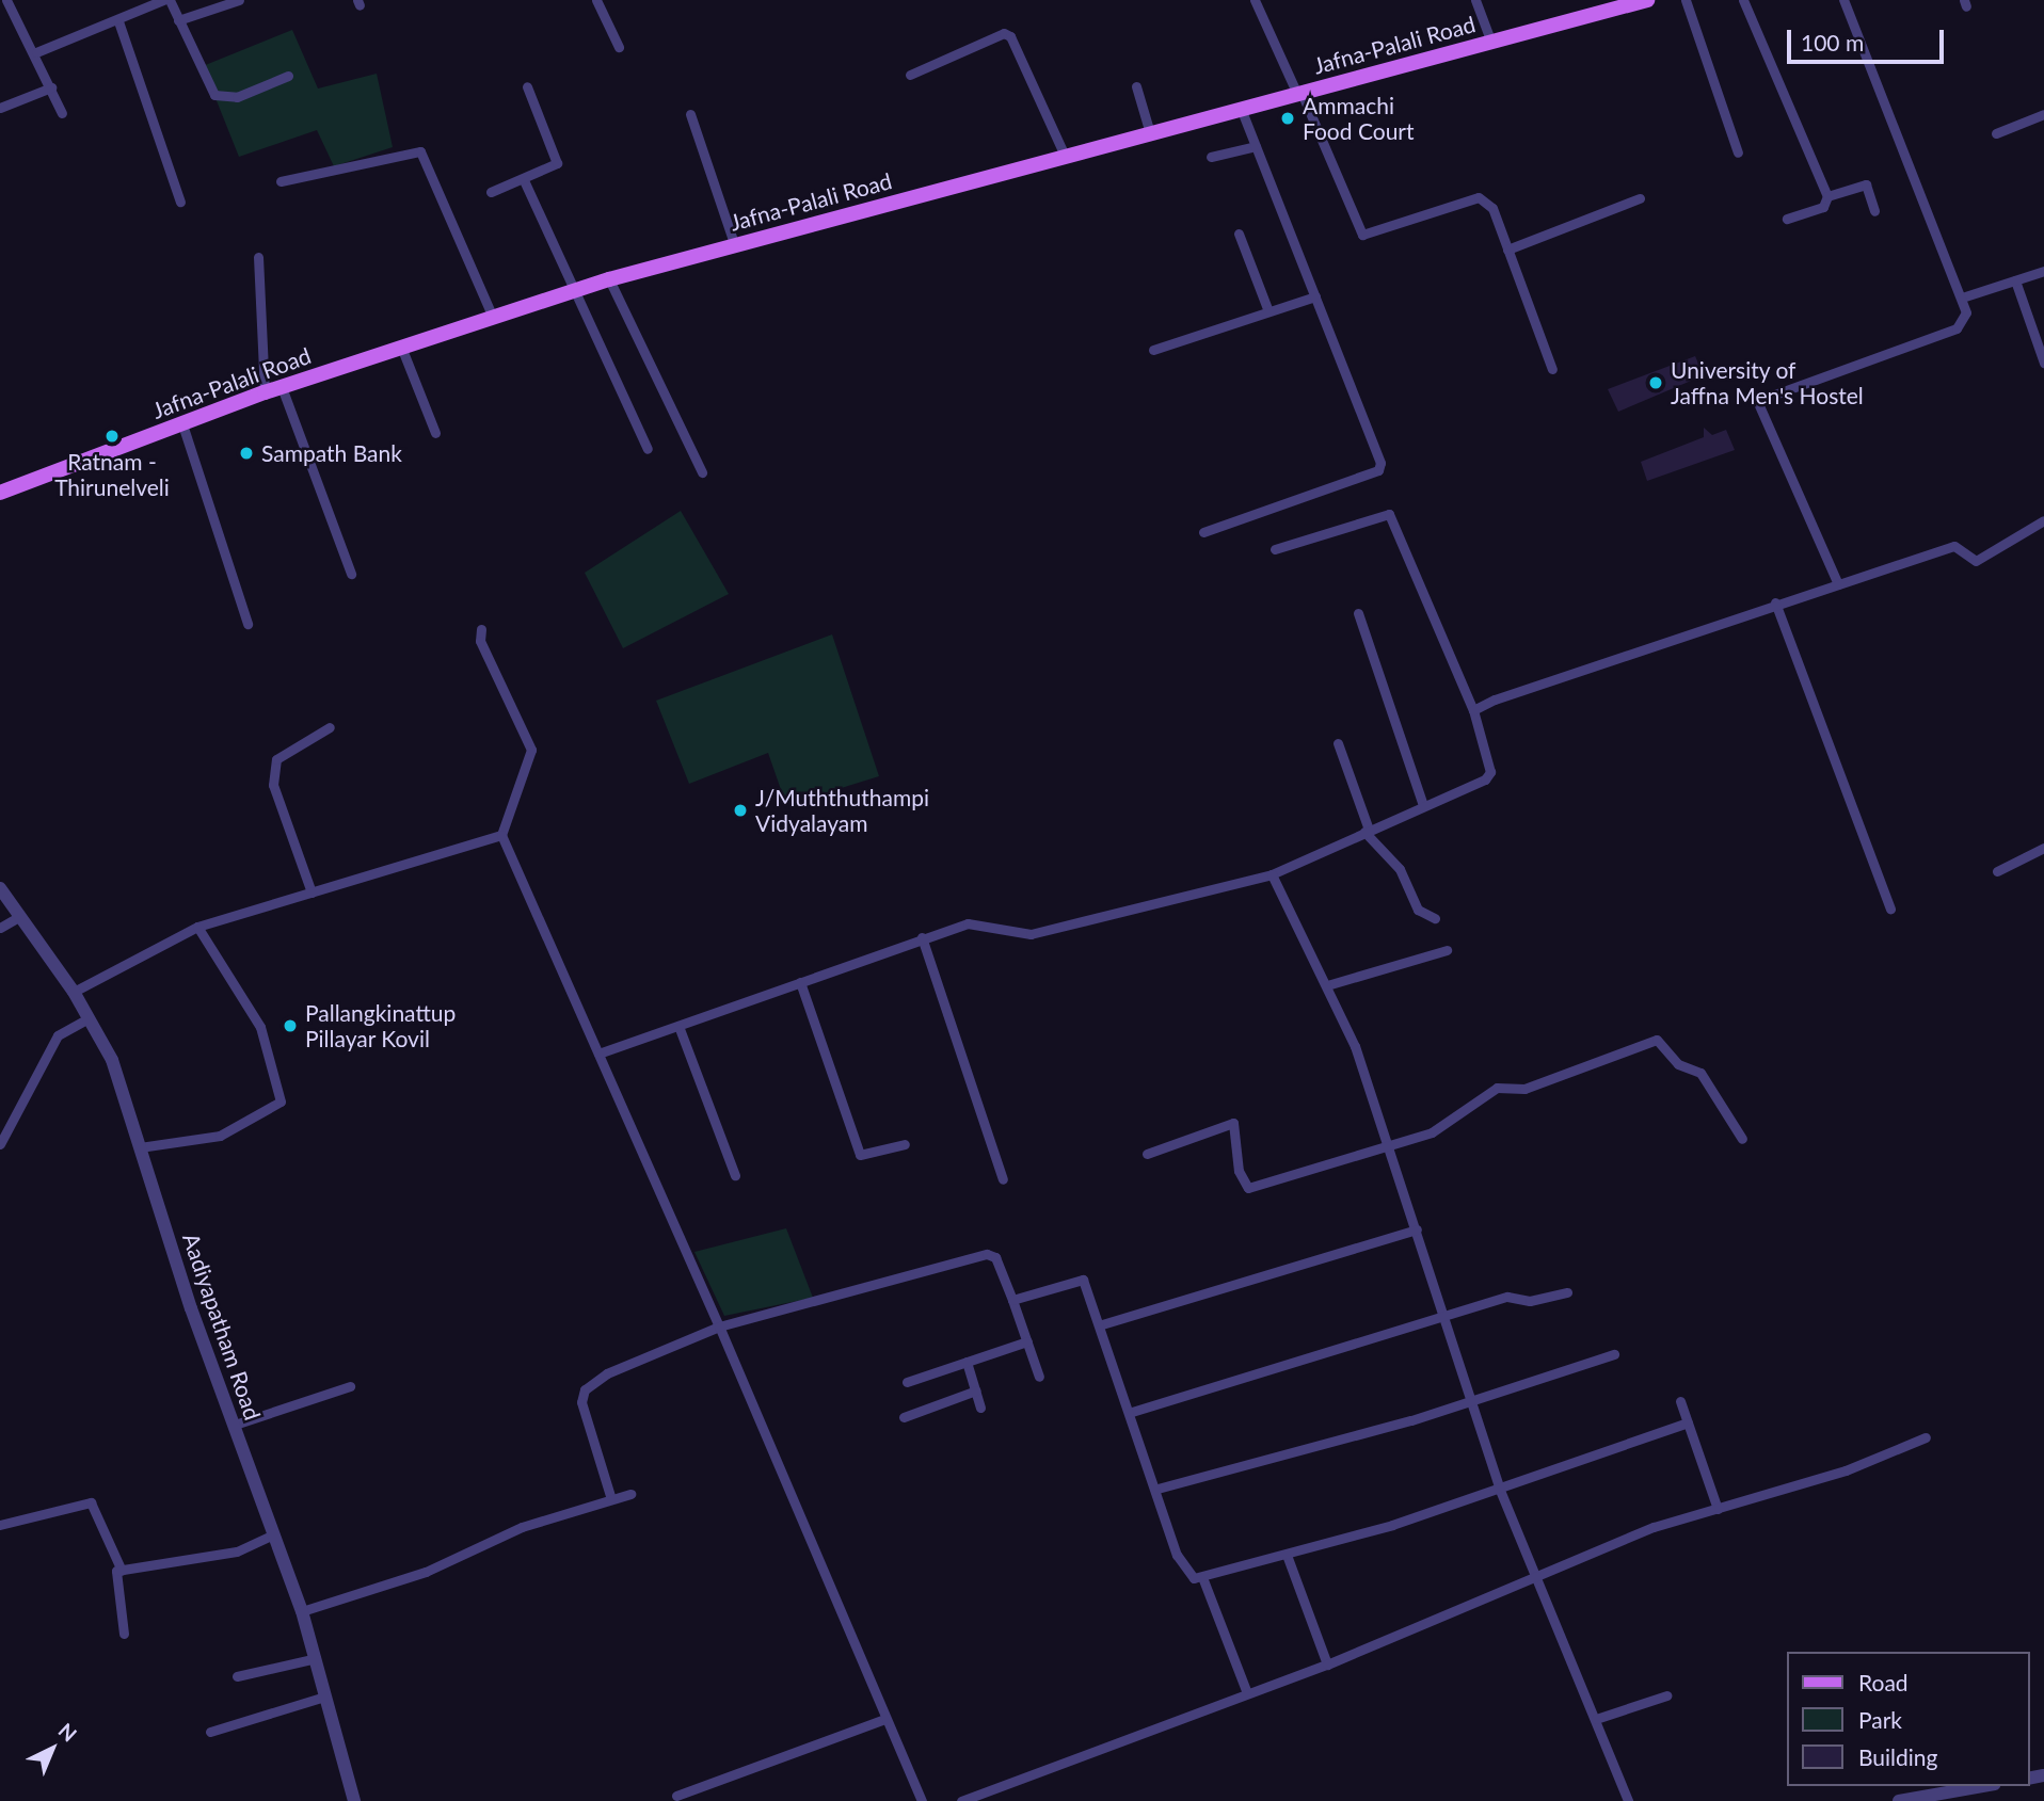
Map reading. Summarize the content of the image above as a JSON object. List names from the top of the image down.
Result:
{
  "streets": {
    "main road": ["Jafna-Palali Road"],
    "street": ["Aadiyapatham Road"]
  },
  "places": [
    "Ammachi Food Court",
    "University of Jaffna Men's Hostel",
    "Ratnam - Thirunelveli",
    "Sampath Bank",
    "J/Muththuthampi Vidyalayam",
    "Pallangkinattup Pillayar Kovil"
  ],
  "legend": ["Road", "Park", "Building"],
  "scale_bar": "100 m",
  "north": "top right"
}
